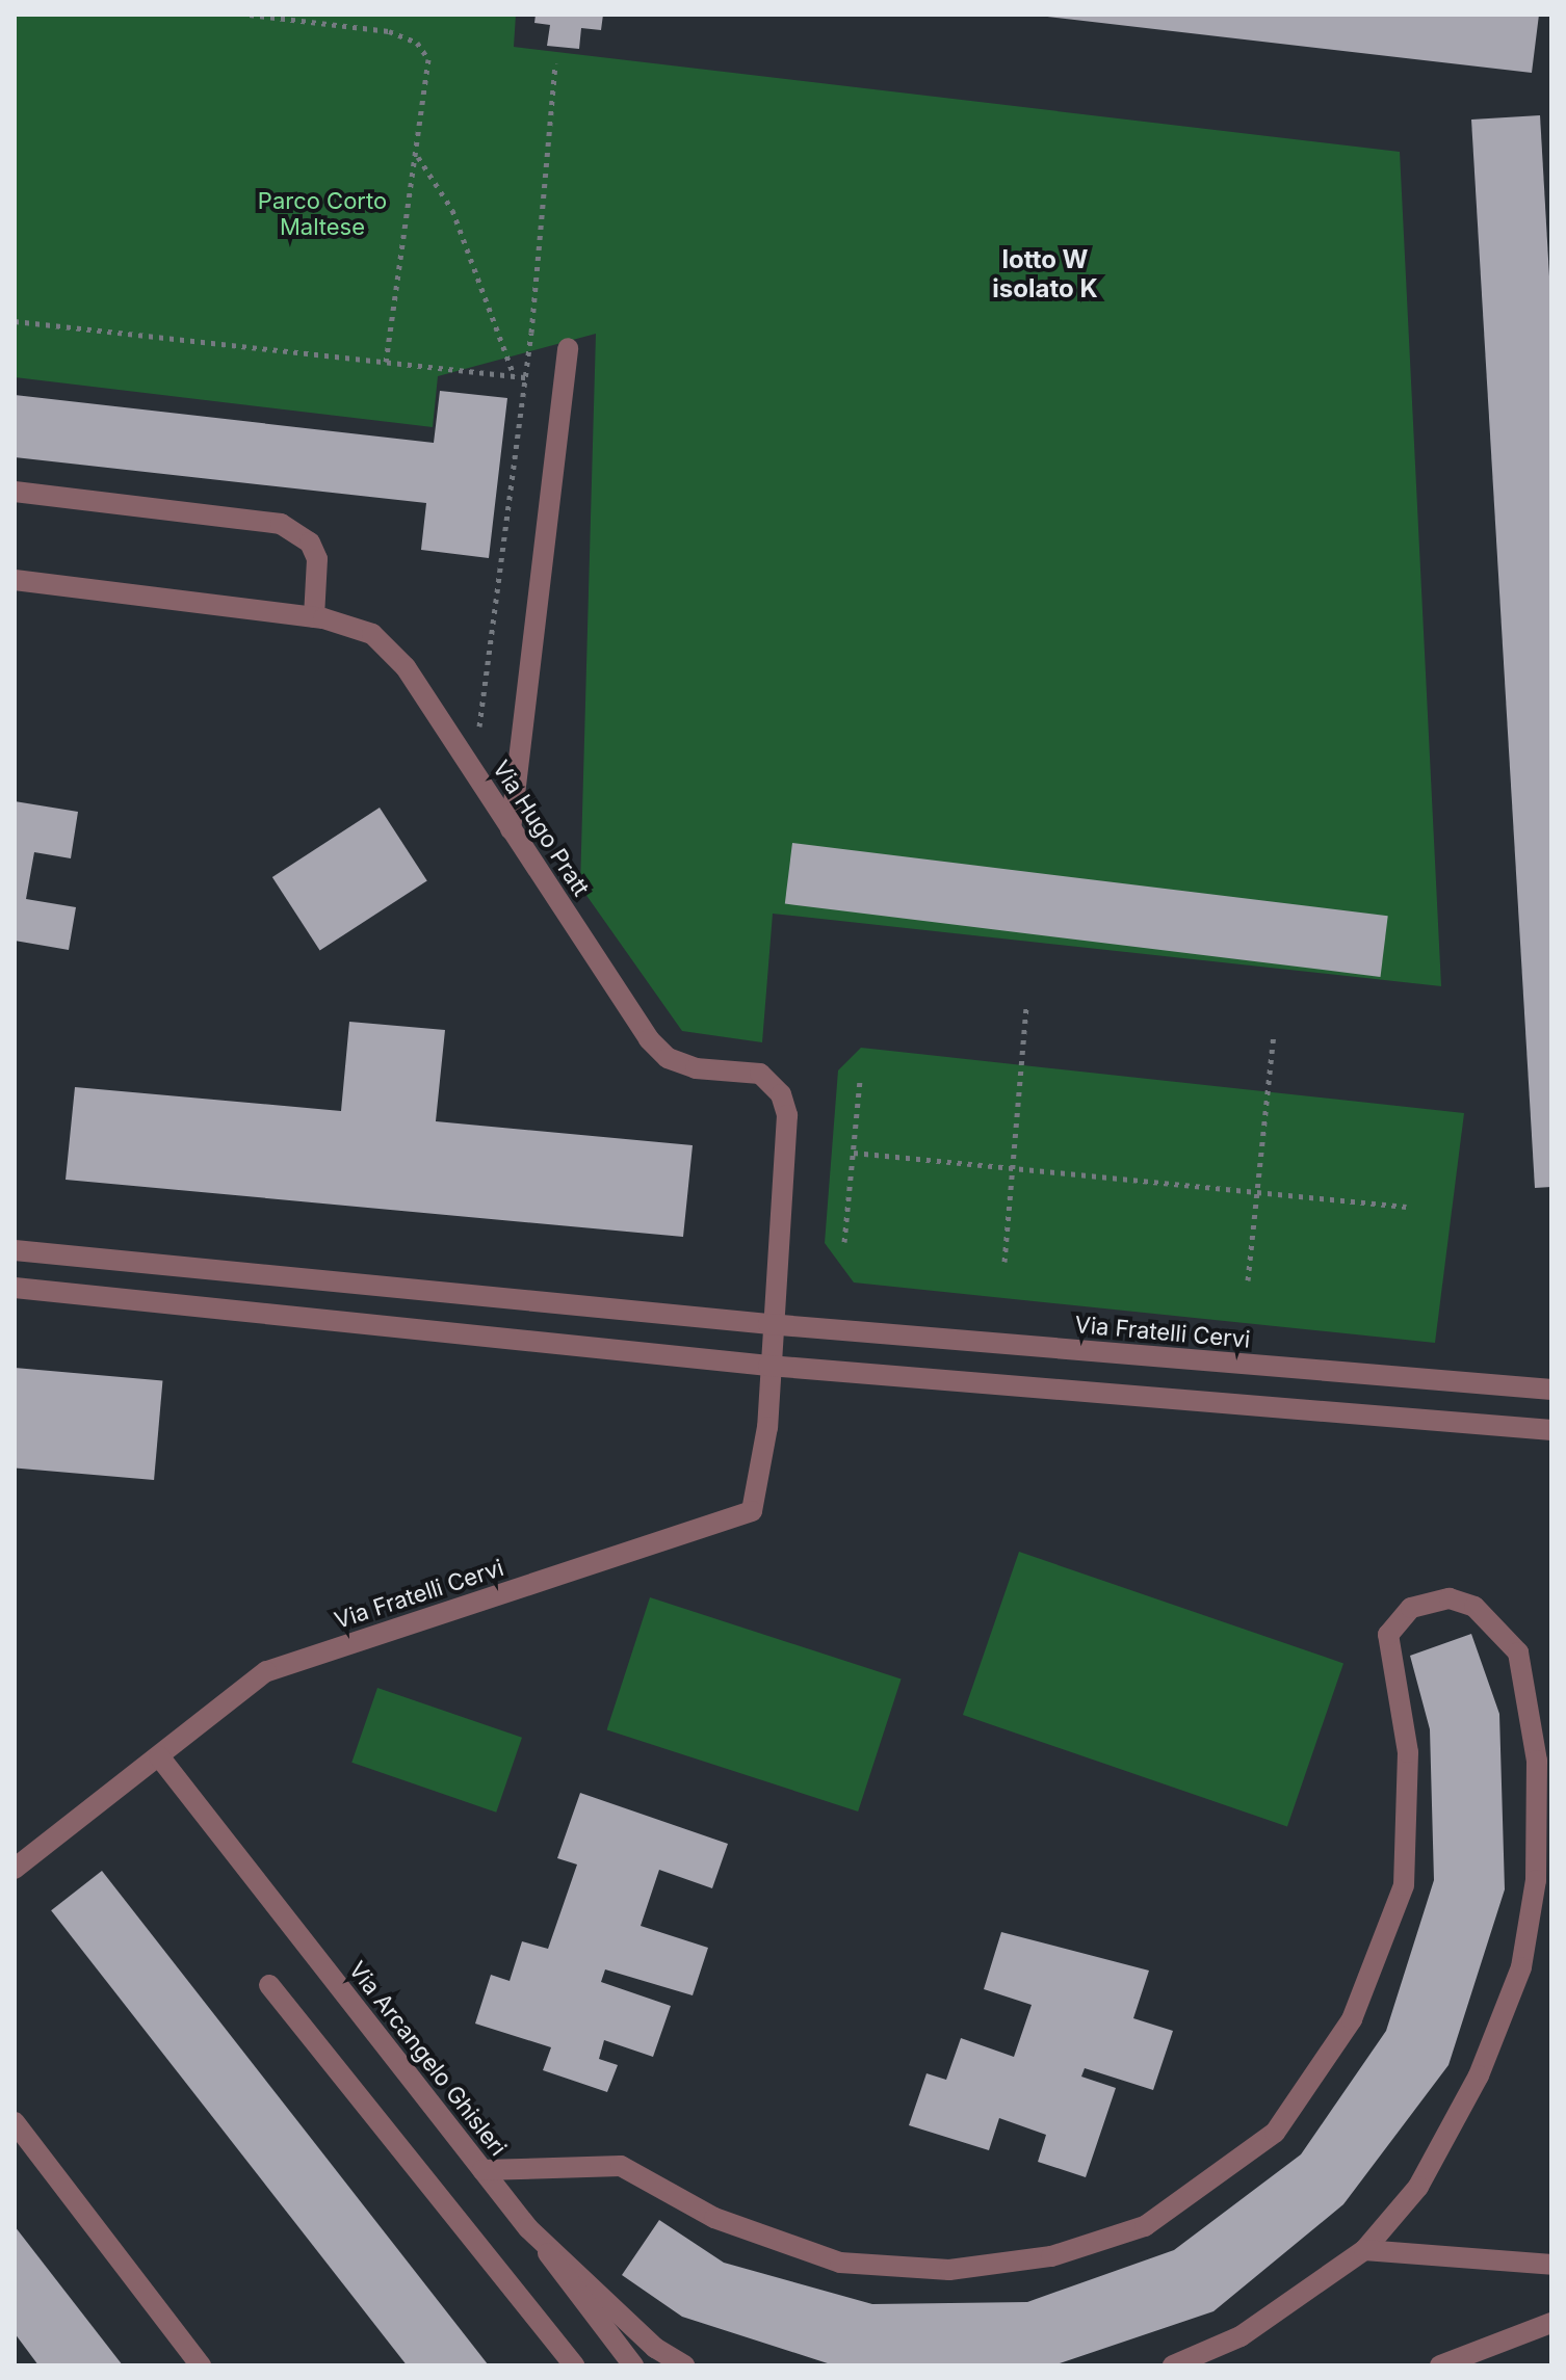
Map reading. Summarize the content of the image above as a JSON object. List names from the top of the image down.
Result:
{
  "streets": {
    "street": ["Via Hugo Pratt", "Via Fratelli Cervi", "Via Arcangelo Ghisleri"]
  },
  "crossings": [
    ["Via Hugo Pratt", "Via Fratelli Cervi"],
    ["Via Fratelli Cervi", "Via Arcangelo Ghisleri"]
  ],
  "districts": ["lotto W isolato K"],
  "parks": ["Parco Corto Maltese"]
}
